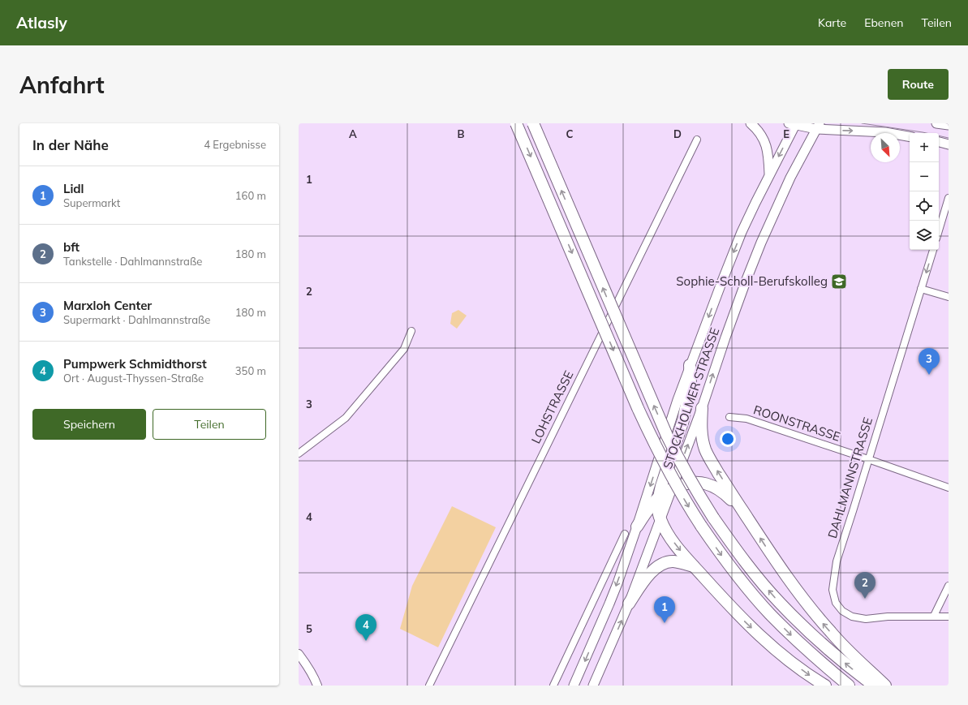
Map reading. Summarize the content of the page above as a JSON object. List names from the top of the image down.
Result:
{
  "streets": {
    "main road": ["STOCKHOLMER STRASSE"],
    "street": ["LOHSTRASSE", "ROONSTRASSE", "DAHLMANNSTRASSE"]
  },
  "crossings": [
    ["ROONSTRASSE", "DAHLMANNSTRASSE"]
  ],
  "places": {
    "school or university": ["Sophie-Scholl-Berufskolleg"]
  },
  "north": "bottom right",
  "page": {
    "header": "Atlasly",
    "nav": ["Karte", "Ebenen", "Teilen"],
    "buttons": [
      "Route",
      ["Speichern", "Teilen"]
    ],
    "title": "Anfahrt",
    "heading": ["In der Nähe", "4 Ergebnisse"],
    "map_buttons": ["+", "−"],
    "list": [
      {
        "mark": "1",
        "name": "Lidl",
        "note": "Supermarkt",
        "value": "160 m"
      },
      {
        "mark": "2",
        "name": "bft",
        "note": "Tankstelle · Dahlmannstraße",
        "value": "180 m"
      },
      {
        "mark": "3",
        "name": "Marxloh Center",
        "note": "Supermarkt · Dahlmannstraße",
        "value": "180 m"
      },
      {
        "mark": "4",
        "name": "Pumpwerk Schmidthorst",
        "note": "Ort · August-Thyssen-Straße",
        "value": "350 m"
      }
    ],
    "pins": [
      "3",
      "2",
      "1",
      "4"
    ]
  },
  "grid": {
    "columns": [
      "A",
      "B",
      "C",
      "D",
      "E"
    ],
    "rows": [
      "1",
      "2",
      "3",
      "4",
      "5"
    ]
  }
}
